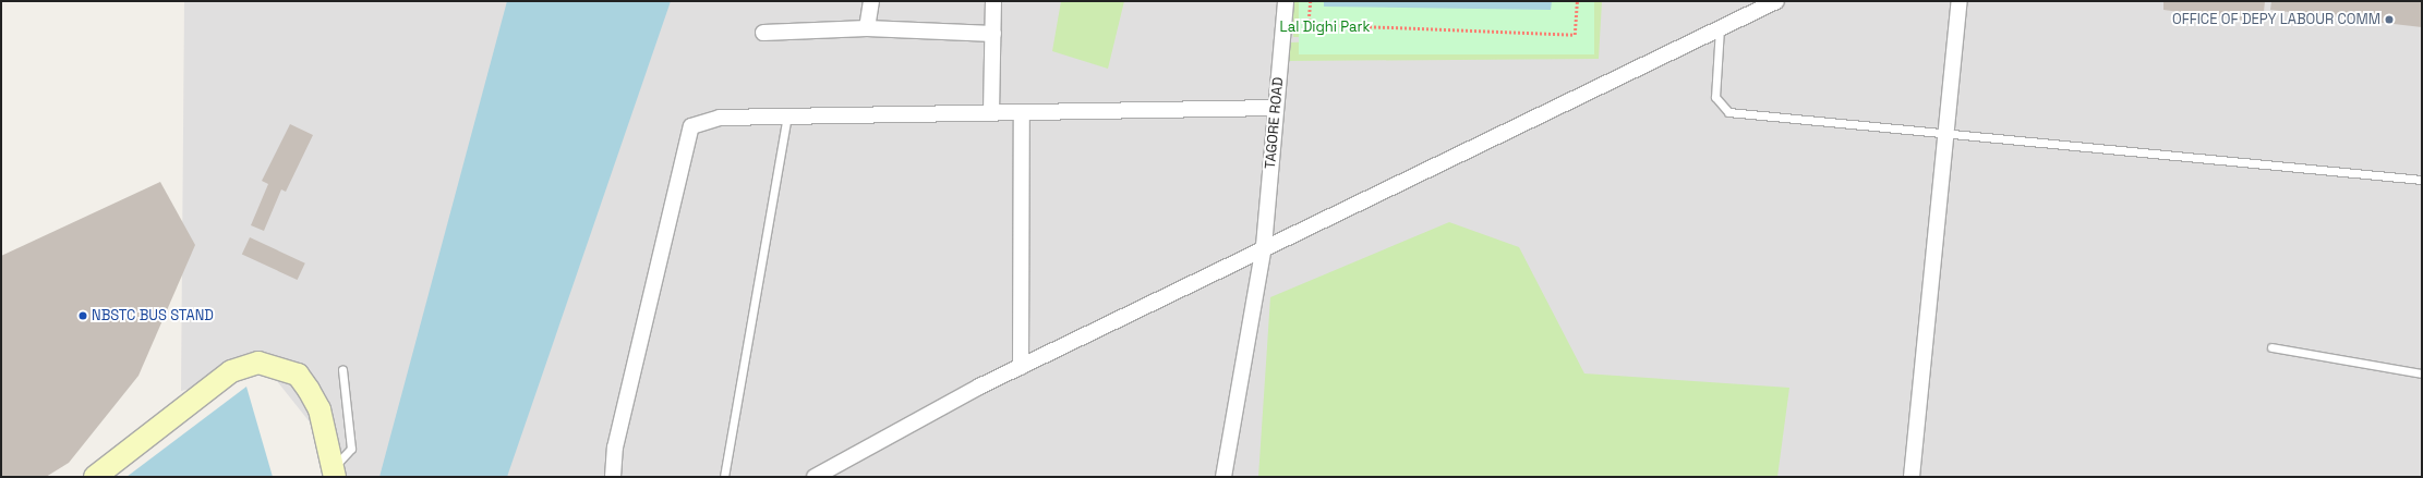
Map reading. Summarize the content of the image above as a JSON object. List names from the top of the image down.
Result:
{
  "streets": {
    "street": ["TAGORE ROAD"]
  },
  "parks": ["Lal Dighi Park"],
  "places": ["OFFICE OF DEPY LABOUR COMM", "NBSTC BUS STAND"]
}
